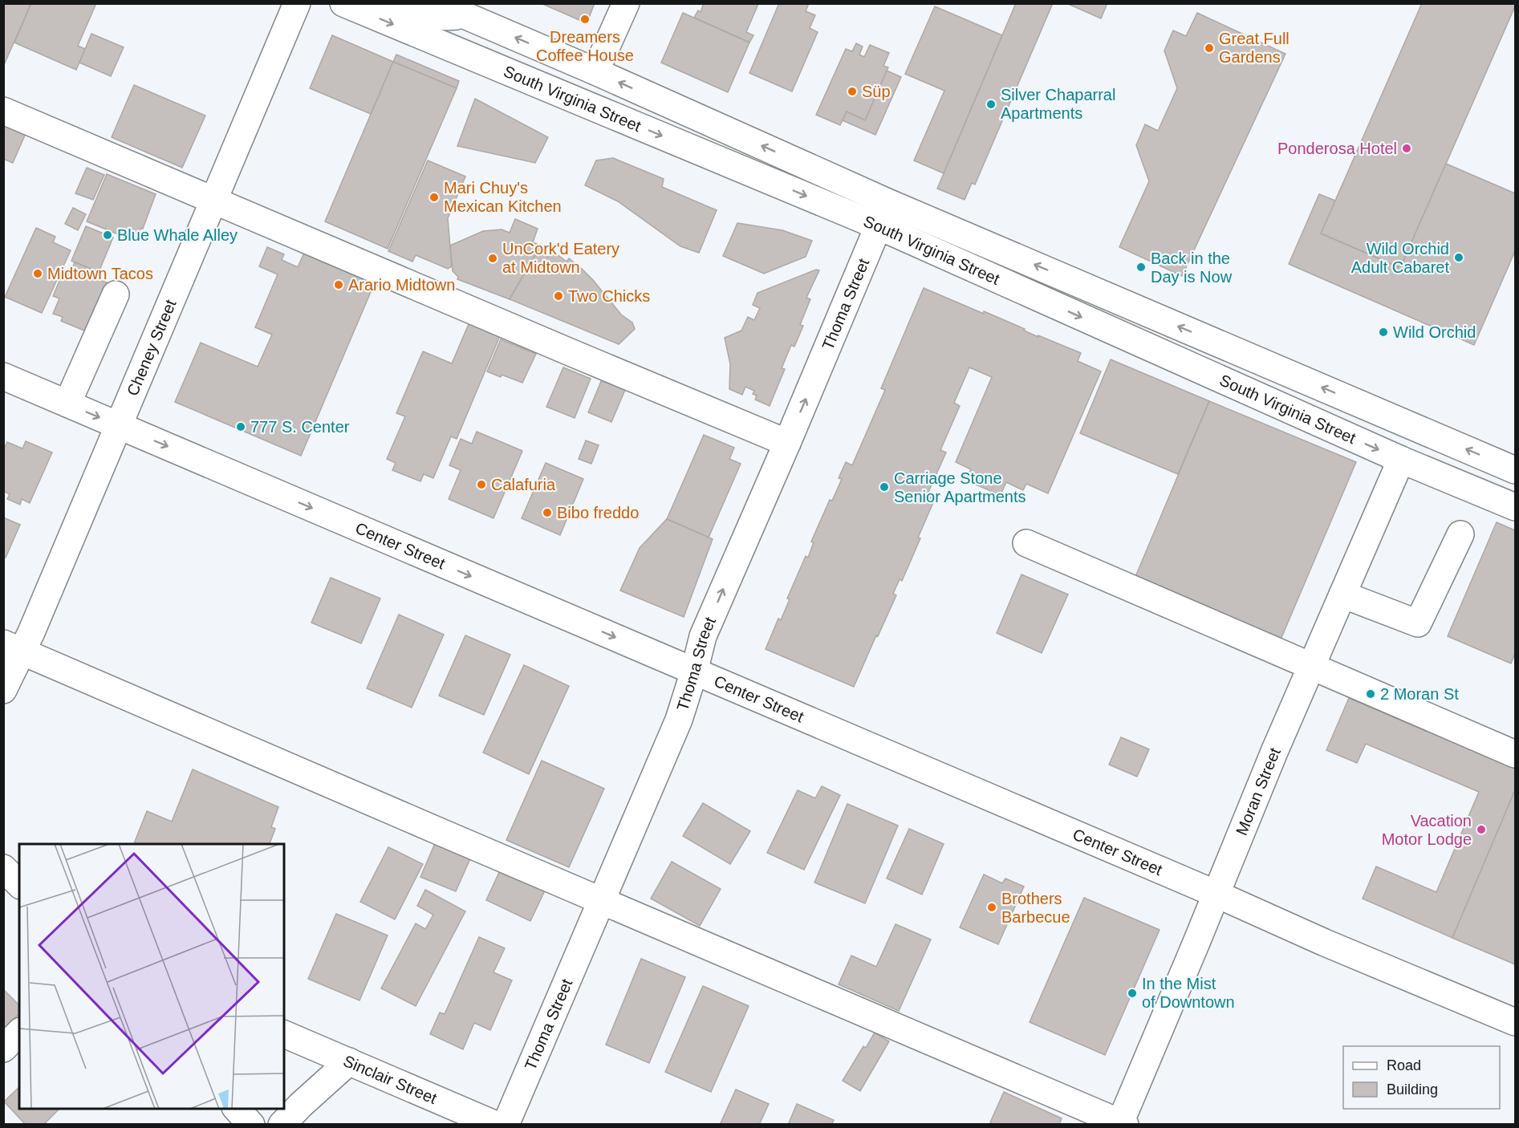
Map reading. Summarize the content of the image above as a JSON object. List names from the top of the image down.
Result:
{
  "streets": {
    "street": [
      "South Virginia Street",
      "Thoma Street",
      "Cheney Street",
      "Center Street",
      "Moran Street",
      "Sinclair Street"
    ]
  },
  "crossings": [
    ["South Virginia Street", "Thoma Street"],
    ["South Virginia Street", "Moran Street"],
    ["Thoma Street", "Center Street"],
    ["Cheney Street", "Center Street"],
    ["Center Street", "Moran Street"]
  ],
  "one_way": ["Thoma Street", "Center Street"],
  "places": [
    "Dreamers Coffee House",
    "Great Full Gardens",
    "Süp",
    "Silver Chaparral Apartments",
    "Ponderosa Hotel",
    "Mari Chuy's Mexican Kitchen",
    "Blue Whale Alley",
    "Wild Orchid Adult Cabaret",
    "UnCork'd Eatery at Midtown",
    "Back in the Day is Now",
    "Midtown Tacos",
    "Arario Midtown",
    "Two Chicks",
    "Wild Orchid",
    "777 S. Center",
    "Calafuria",
    "Carriage Stone Senior Apartments",
    "Bibo freddo",
    "2 Moran St",
    "Vacation Motor Lodge",
    "Brothers Barbecue",
    "In the Mist of Downtown"
  ],
  "legend": ["Road", "Building"]
}
